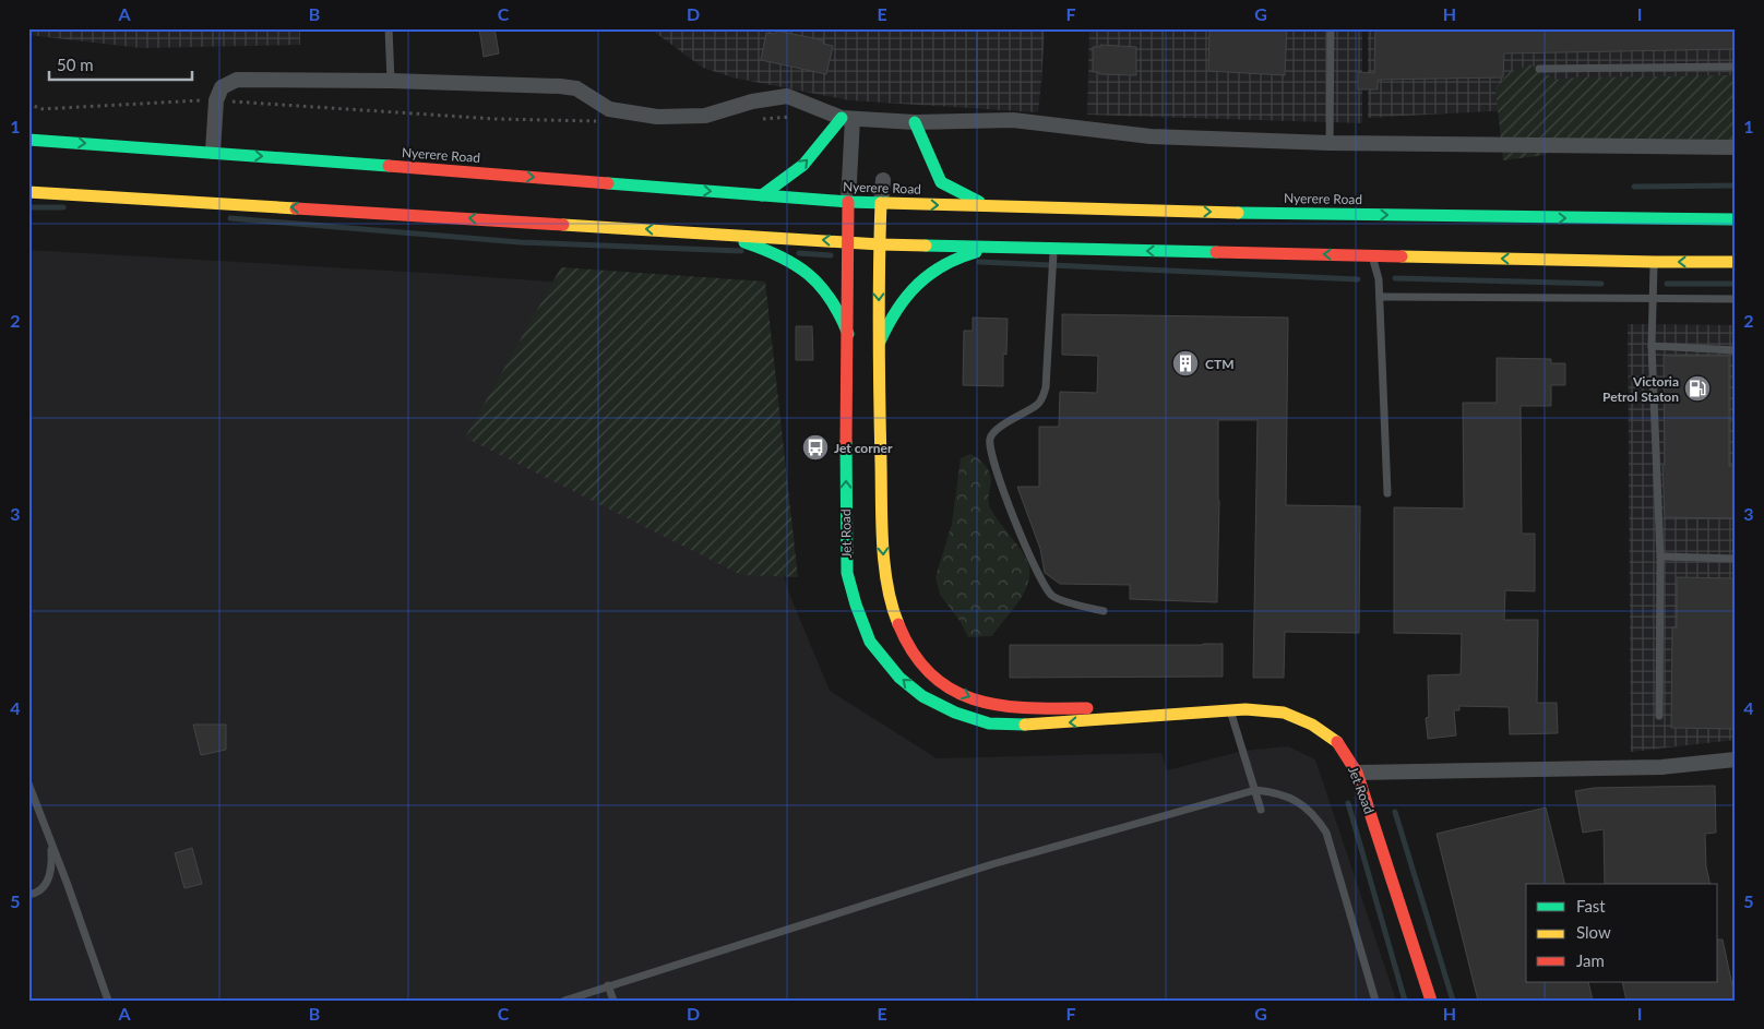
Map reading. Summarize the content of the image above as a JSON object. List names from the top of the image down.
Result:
{
  "streets": {
    "main road": ["Nyerere Road", "Jet Road"]
  },
  "crossings": [
    ["Nyerere Road", "Jet Road"]
  ],
  "places": {
    "building": ["CTM"],
    "fuel station": ["Victoria Petrol Staton"],
    "bus stop": ["Jet corner"]
  },
  "legend": ["Fast", "Slow", "Jam"],
  "scale_bar": "50 m",
  "grid": {
    "columns": [
      "A",
      "B",
      "C",
      "D",
      "E",
      "F",
      "G",
      "H",
      "I"
    ],
    "rows": [
      "1",
      "2",
      "3",
      "4",
      "5"
    ]
  }
}
